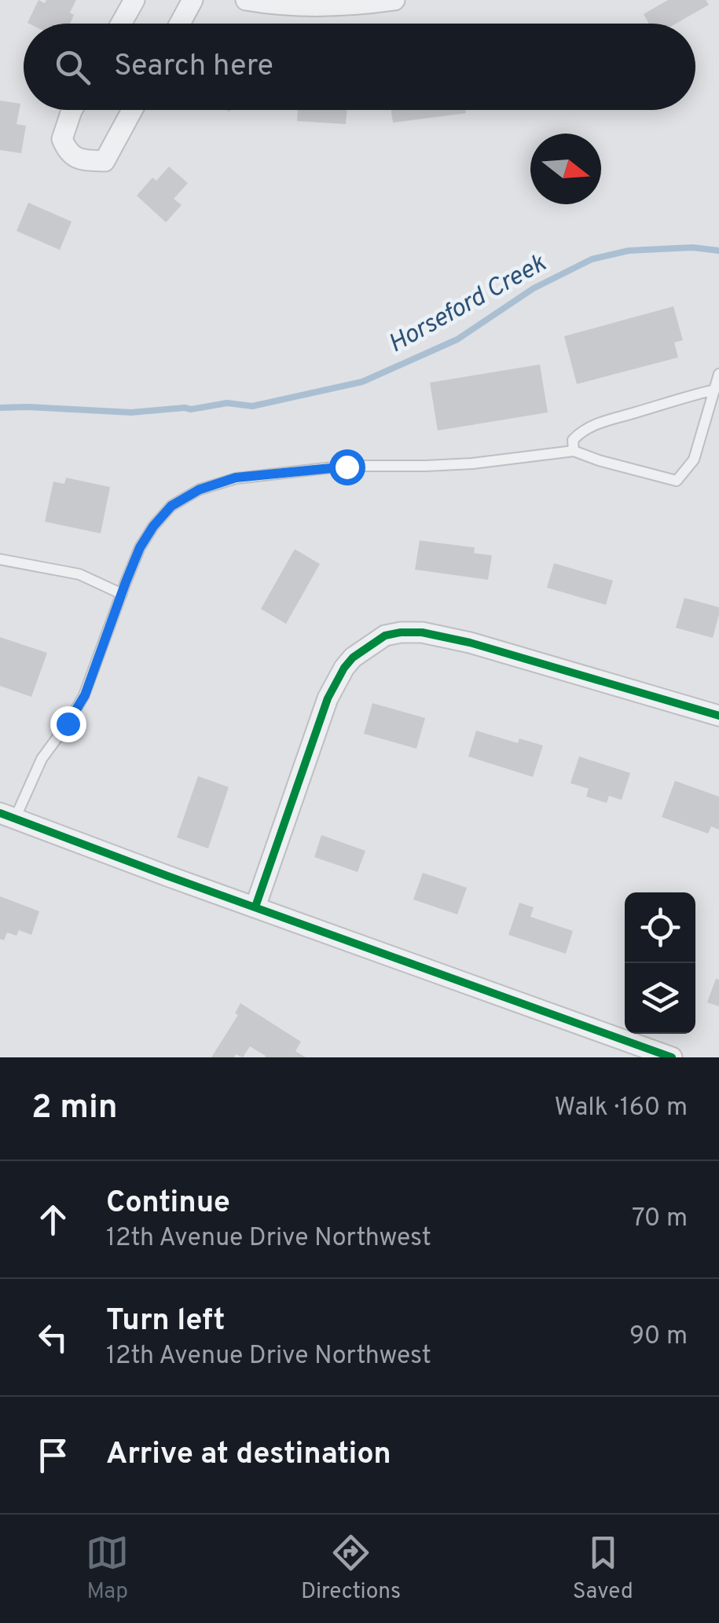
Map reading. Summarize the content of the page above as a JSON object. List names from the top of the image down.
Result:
{
  "water": ["Horseford Creek"],
  "north": "right",
  "page": {
    "search": "Search here",
    "heading": ["2 min", "Walk · 160 m"],
    "list": [
      ["Continue", "12th Avenue Drive Northwest", "70 m"],
      ["Turn left", "12th Avenue Drive Northwest", "90 m"],
      "Arrive at destination"
    ],
    "nav": ["Map", "Directions", "Saved"]
  }
}
